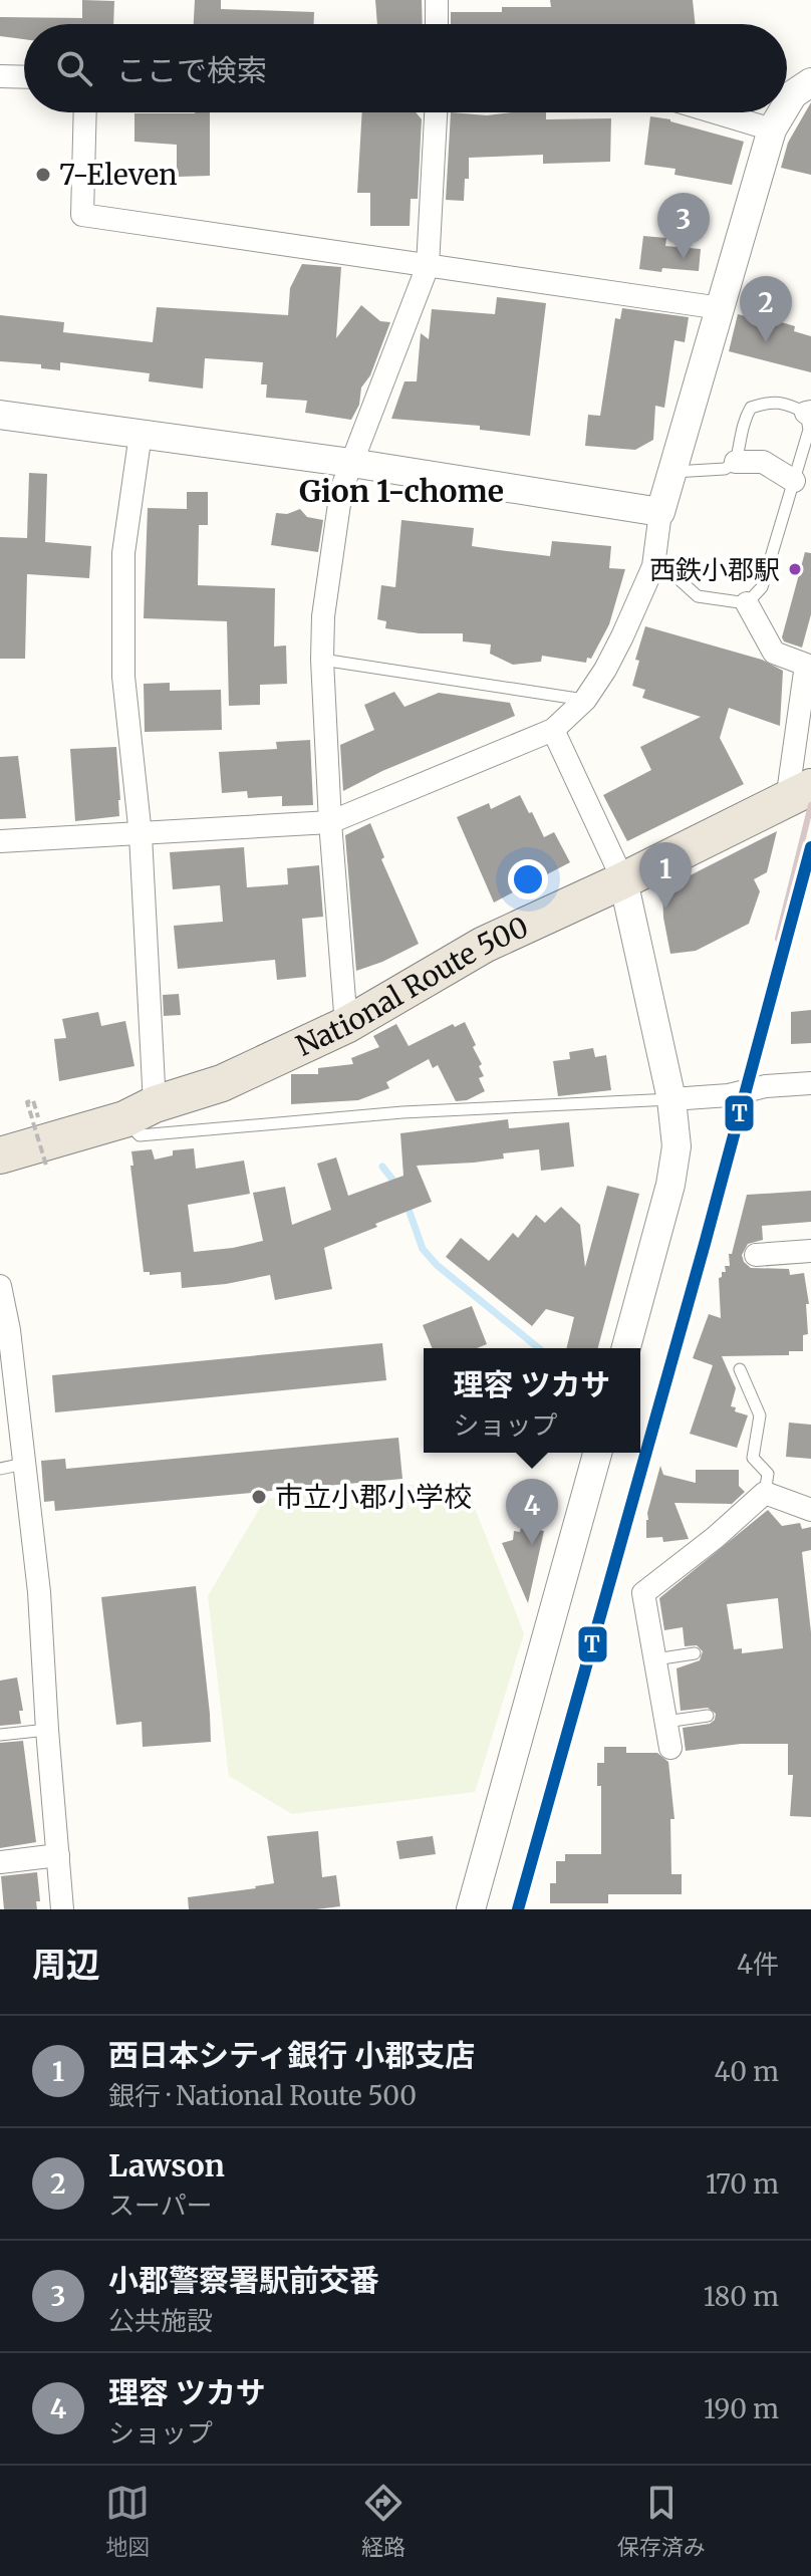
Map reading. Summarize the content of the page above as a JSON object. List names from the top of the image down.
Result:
{
  "streets": {
    "highway": ["National Route 500"]
  },
  "districts": ["Gion 1-chome"],
  "places": ["7-Eleven", "西鉄小郡駅", "市立小郡小学校"],
  "lines": ["transit line T"],
  "page": {
    "search": "ここで検索",
    "pins": [
      "3",
      "2",
      "1",
      "4"
    ],
    "popup": ["理容 ツカサ", "ショップ"],
    "heading": ["周辺", "4件"],
    "list": [
      {
        "mark": "1",
        "name": "西日本シティ銀行 小郡支店",
        "note": "銀行 · National Route 500",
        "value": "40 m"
      },
      {
        "mark": "2",
        "name": "Lawson",
        "note": "スーパー",
        "value": "170 m"
      },
      {
        "mark": "3",
        "name": "小郡警察署駅前交番",
        "note": "公共施設",
        "value": "180 m"
      },
      {
        "mark": "4",
        "name": "理容 ツカサ",
        "note": "ショップ",
        "value": "190 m"
      }
    ],
    "nav": ["地図", "経路", "保存済み"]
  }
}
